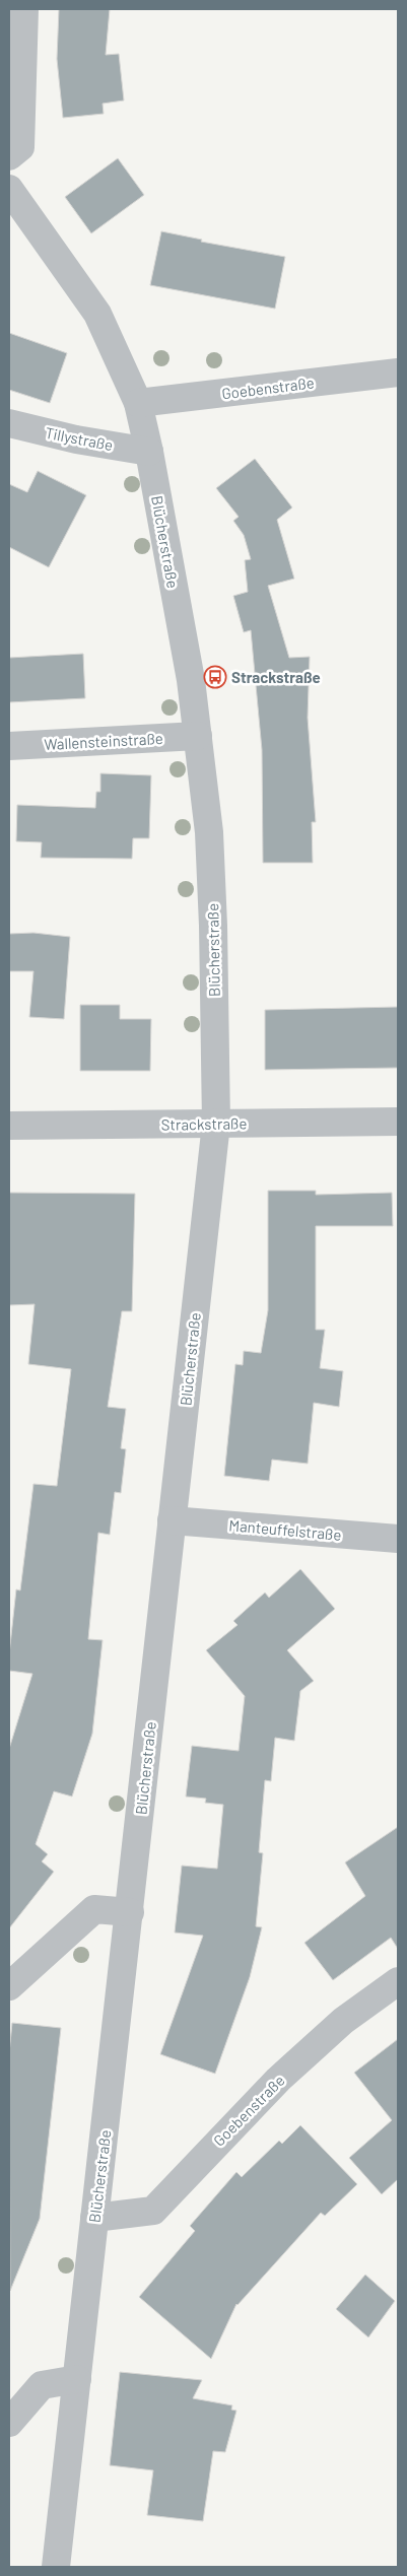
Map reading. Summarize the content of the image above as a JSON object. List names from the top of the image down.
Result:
{
  "streets": {
    "street": [
      "Goebenstraße",
      "Tillystraße",
      "Blücherstraße",
      "Wallensteinstraße",
      "Strackstraße",
      "Manteuffelstraße"
    ]
  },
  "crossings": [
    ["Goebenstraße", "Blücherstraße"],
    ["Tillystraße", "Blücherstraße"],
    ["Blücherstraße", "Wallensteinstraße"],
    ["Blücherstraße", "Strackstraße"],
    ["Blücherstraße", "Manteuffelstraße"]
  ],
  "places": {
    "bus stop": ["Strackstraße"]
  }
}
